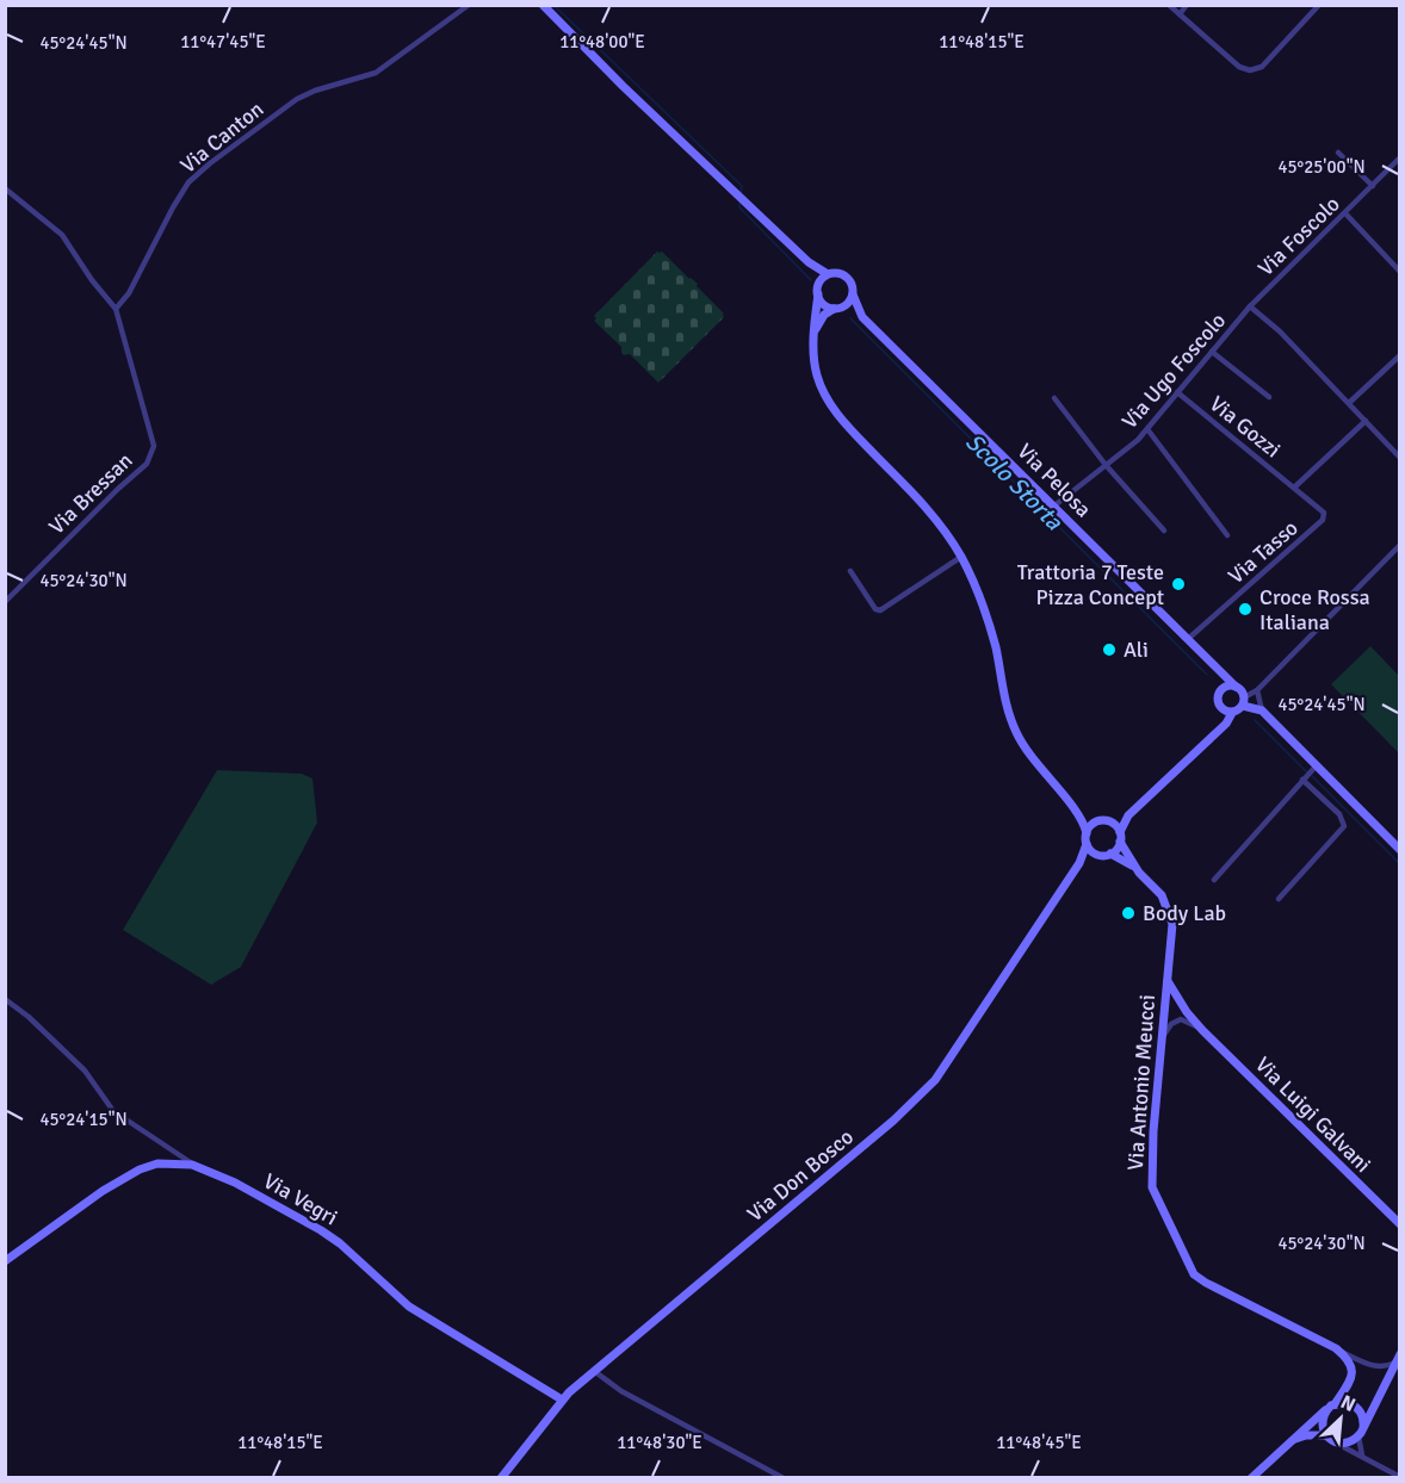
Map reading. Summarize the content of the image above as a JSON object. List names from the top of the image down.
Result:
{
  "streets": {
    "main road": [
      "Via Pelosa",
      "Via Antonio Meucci",
      "Via Luigi Galvani",
      "Via Don Bosco",
      "Via Vegri"
    ],
    "street": [
      "Via Canton",
      "Via Foscolo",
      "Via Ugo Foscolo",
      "Via Gozzi",
      "Via Bressan",
      "Via Tasso"
    ]
  },
  "crossings": [
    ["Via Canton", "Via Bressan"],
    ["Via Foscolo", "Via Ugo Foscolo"],
    ["Via Ugo Foscolo", "Via Gozzi"],
    ["Via Ugo Foscolo", "Via Pelosa"],
    ["Via Gozzi", "Via Tasso"],
    ["Via Pelosa", "Via Tasso"],
    ["Via Antonio Meucci", "Via Luigi Galvani"],
    ["Via Antonio Meucci", "Via Don Bosco"],
    ["Via Don Bosco", "Via Vegri"]
  ],
  "water": ["Scolo Storta"],
  "places": [
    "Trattoria 7 Teste Pizza Concept",
    "Croce Rossa Italiana",
    "Ali",
    "Body Lab"
  ],
  "north": "top right",
  "coordinates": [
    "11°47'45\"E",
    "11°48'00\"E",
    "11°48'15\"E",
    "45°24'45\"N",
    "45°25'00\"N",
    "45°24'30\"N",
    "45°24'15\"N",
    "11°48'30\"E",
    "11°48'45\"E"
  ]
}
